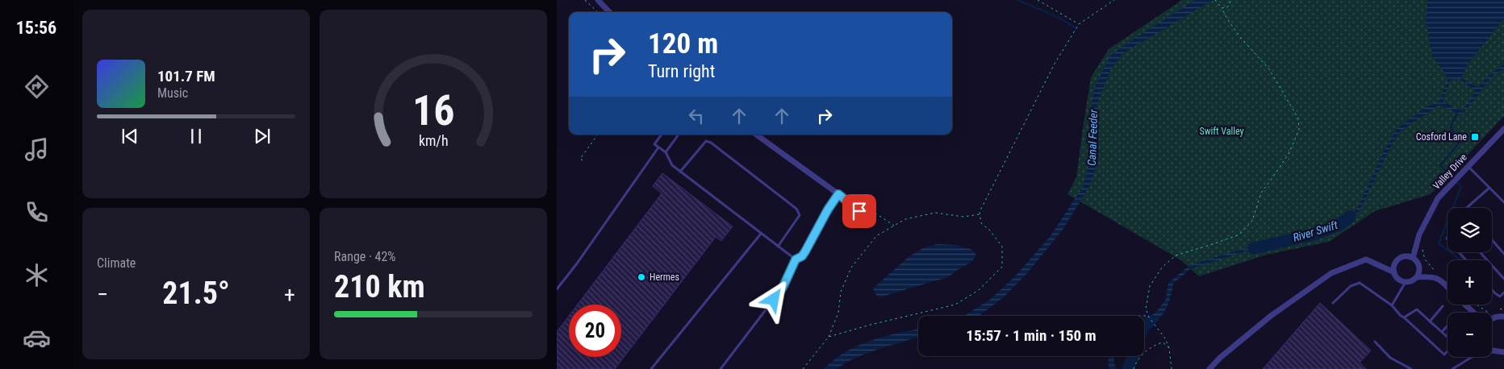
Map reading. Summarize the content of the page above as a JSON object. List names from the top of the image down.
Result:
{
  "streets": {
    "street": ["Valley Drive"]
  },
  "water": ["Canal Feeder", "River Swift"],
  "parks": ["Swift Valley"],
  "places": {
    "transit": ["Cosford Lane"],
    "other": ["Hermes"]
  },
  "page": {
    "tabs": "15:56",
    "turn": ["120 m", "Turn right"],
    "song": ["101.7 FM", "Music"],
    "tile": [
      "Climate",
      ["Range · 42%", "210 km"]
    ],
    "map_buttons": ["+", "−"],
    "heat": ["−", "21.5°", "+"],
    "limit": "20",
    "trip": "15:57 · 1 min · 150 m",
    "gauge": ["16", "km/h"]
  }
}
